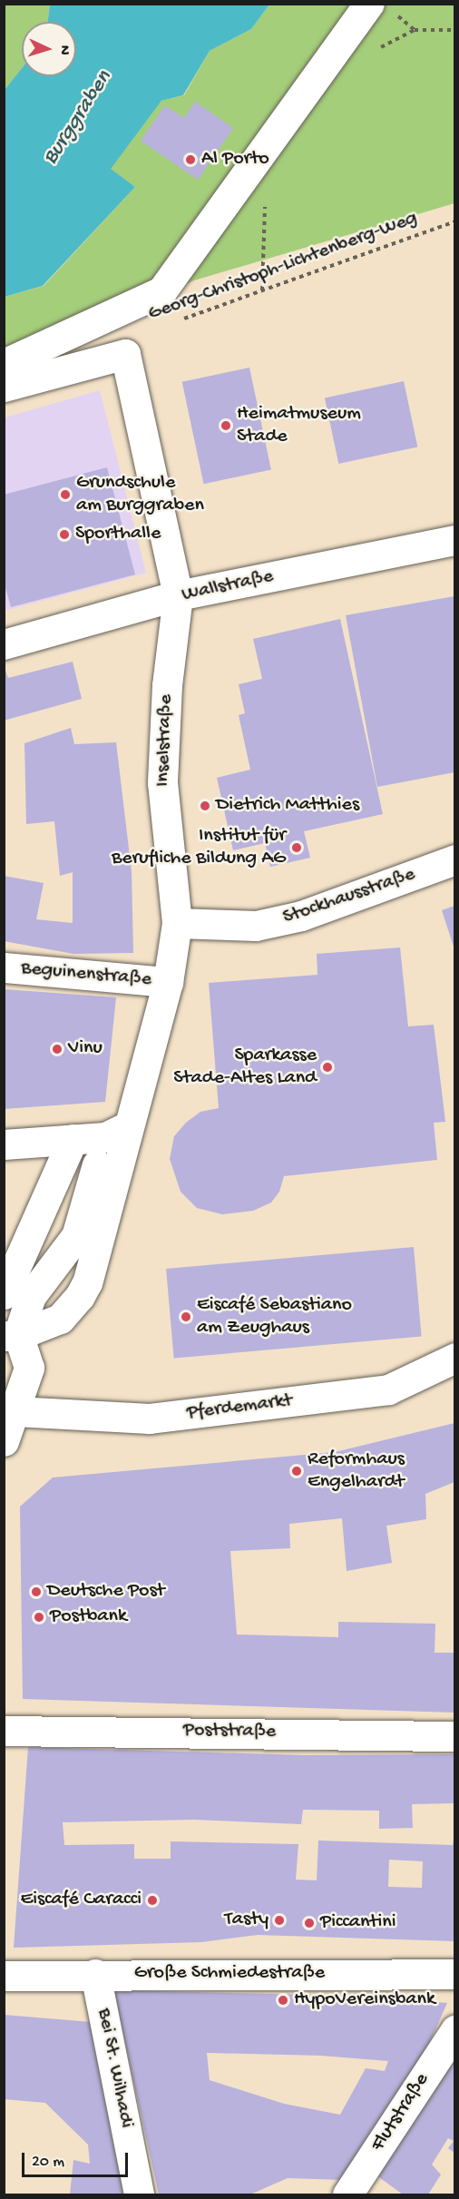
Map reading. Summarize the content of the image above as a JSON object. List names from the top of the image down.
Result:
{
  "streets": {
    "street": [
      "Wallstraße",
      "Inselstraße",
      "Stockhausstraße",
      "Beguinenstraße",
      "Pferdemarkt",
      "Poststraße",
      "Große Schmiedestraße",
      "Bei St. Wilhadi",
      "Flutstraße"
    ],
    "path": ["Georg-Christoph-Lichtenberg-Weg"]
  },
  "crossings": [
    ["Wallstraße", "Inselstraße"],
    ["Inselstraße", "Stockhausstraße"],
    ["Inselstraße", "Beguinenstraße"],
    ["Große Schmiedestraße", "Bei St. Wilhadi"]
  ],
  "water": ["Burggraben"],
  "places": [
    "Al Porto",
    "Heimatmuseum Stade",
    "Grundschule am Burggraben",
    "Sporthalle",
    "Dietrich Matthies",
    "Institut für Berufliche Bildung AG",
    "Vinu",
    "Sparkasse Stade-Altes Land",
    "Eiscafé Sebastiano am Zeughaus",
    "Reformhaus Engelhardt",
    "Deutsche Post",
    "Postbank",
    "Eiscafé Caracci",
    "Tasty",
    "Piccantini",
    "HypoVereinsbank"
  ],
  "scale_bar": "20 m",
  "north": "right"
}
